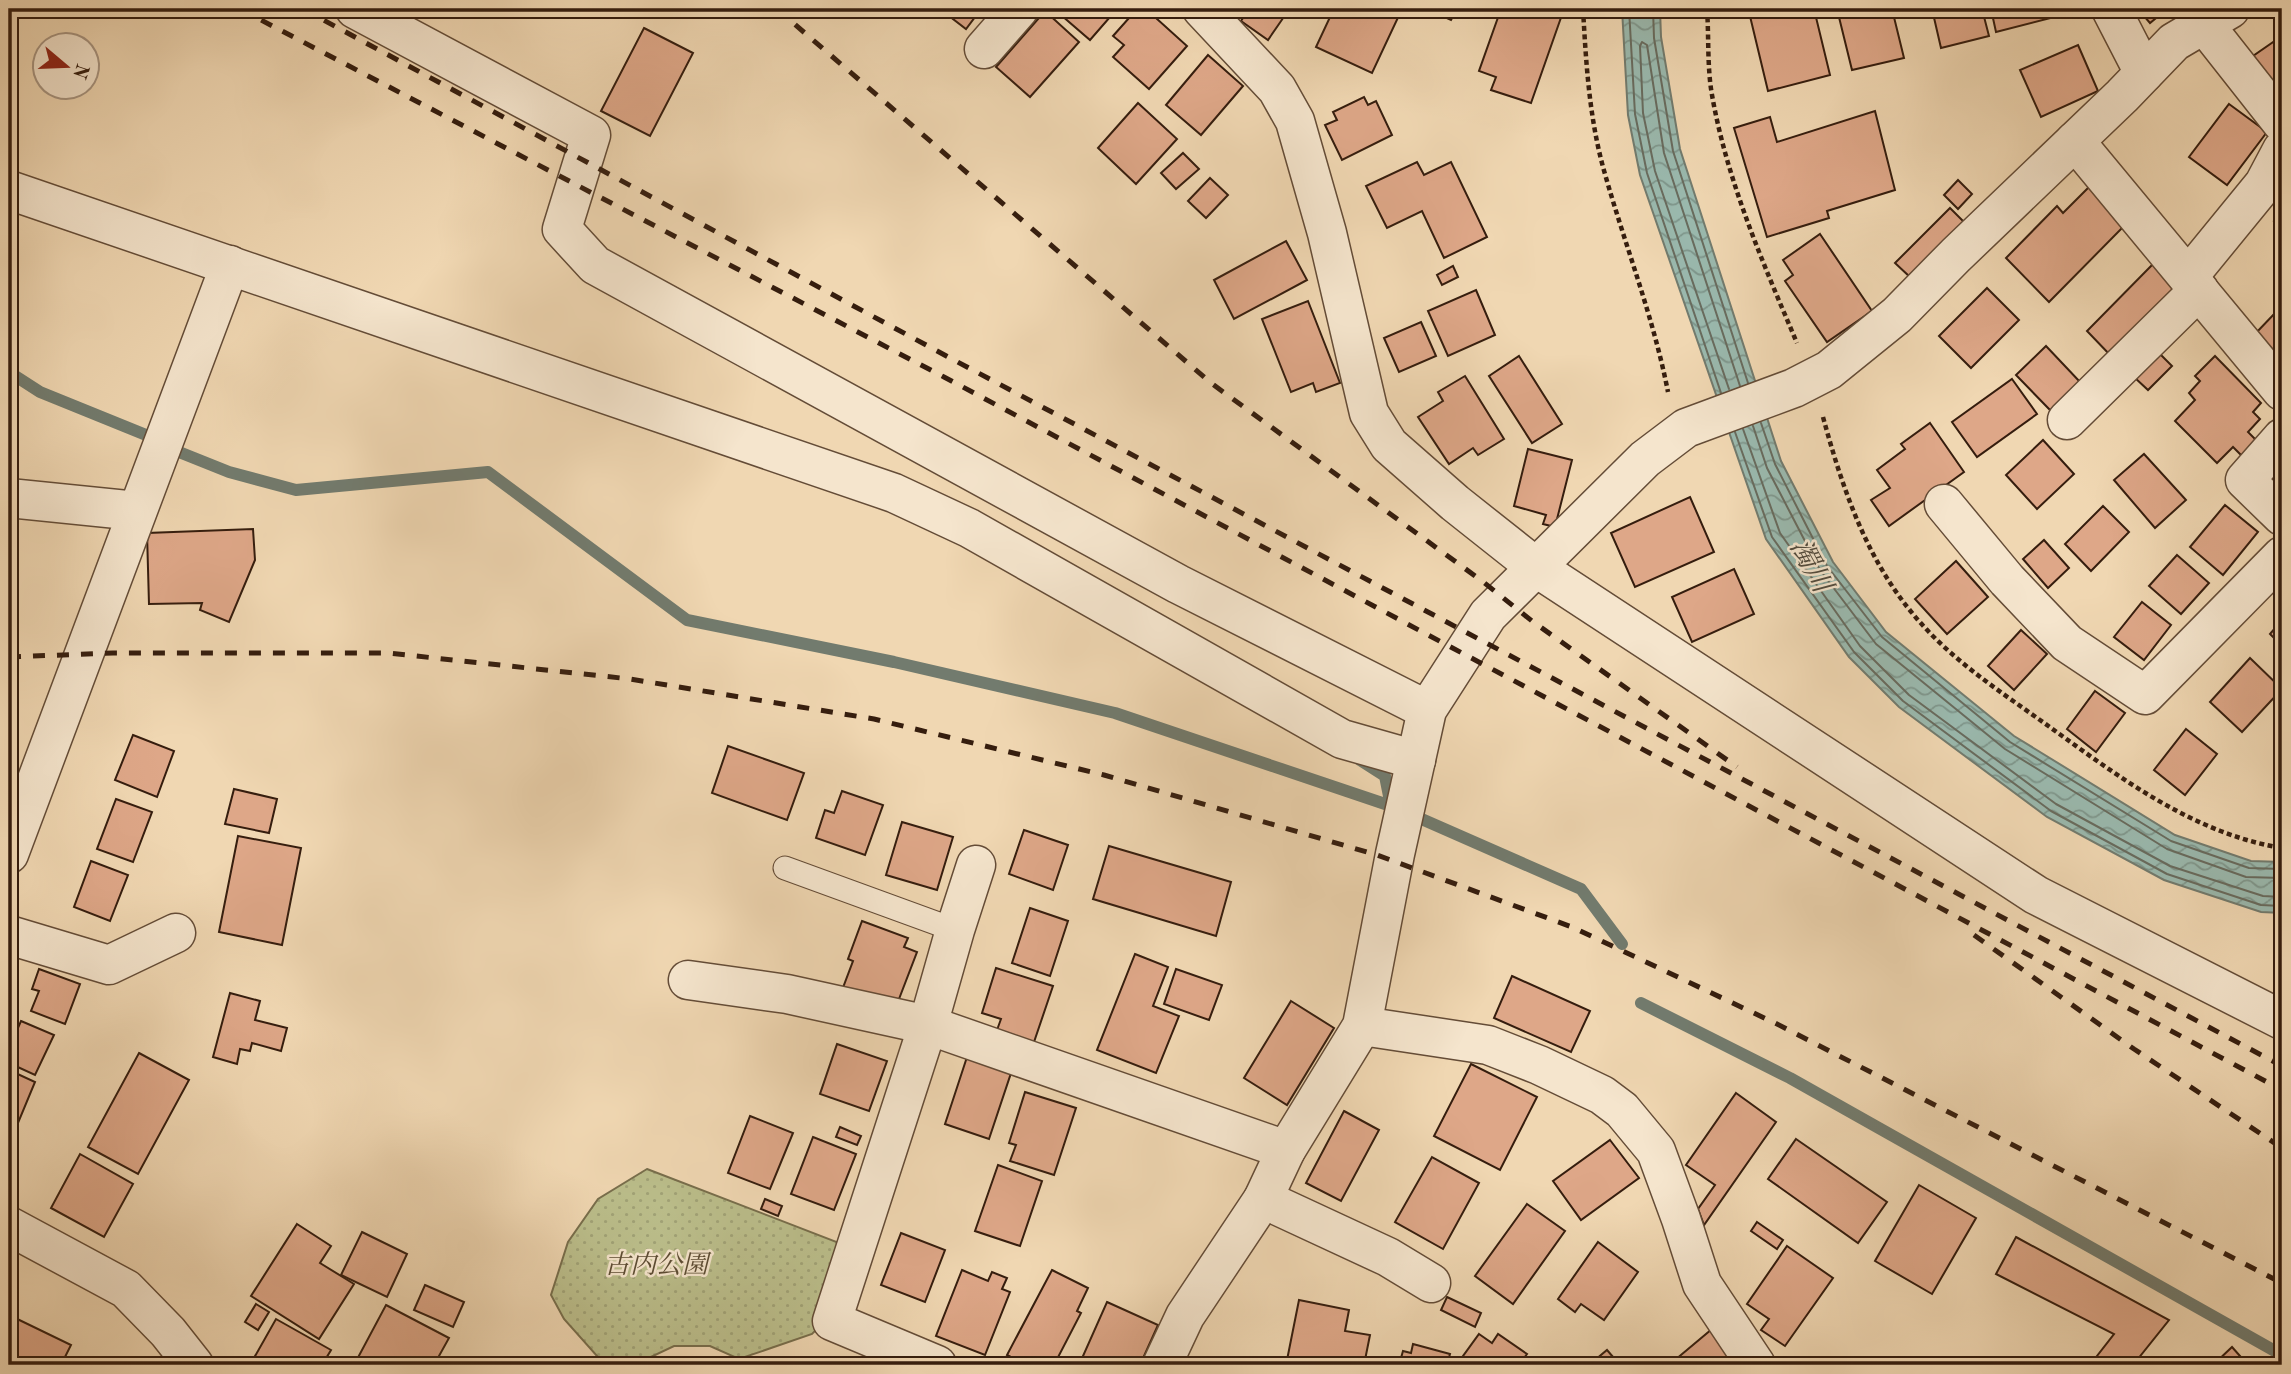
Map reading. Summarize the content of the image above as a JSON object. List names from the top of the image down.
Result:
{
  "water": ["濁川"],
  "parks": ["古内公園"],
  "north": "right"
}
